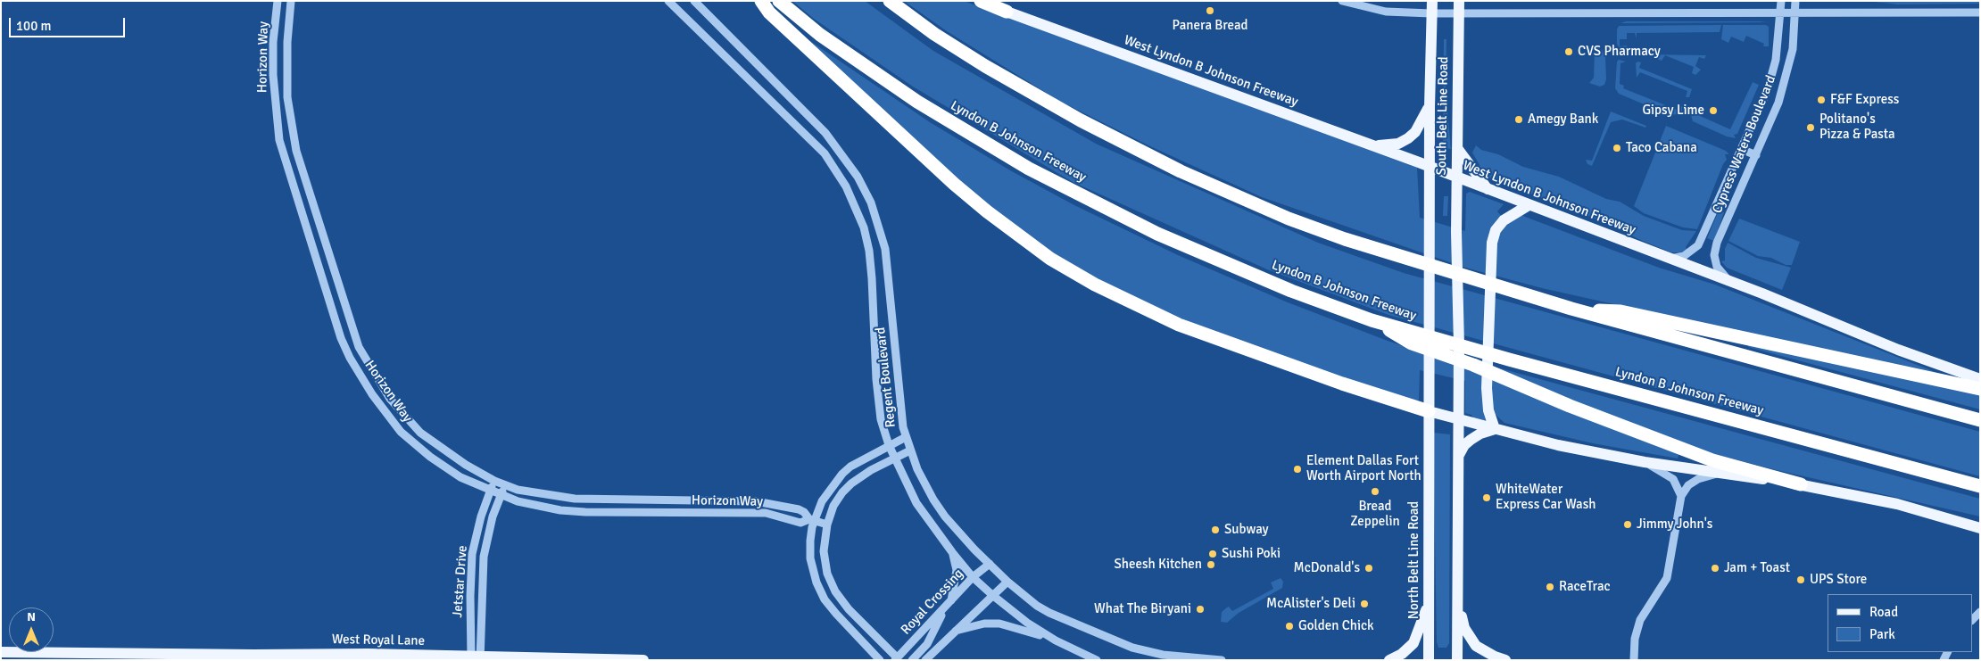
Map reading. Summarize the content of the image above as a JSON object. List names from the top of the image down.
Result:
{
  "streets": {
    "highway": ["Lyndon B Johnson Freeway"],
    "main road": [
      "West Lyndon B Johnson Freeway",
      "South Belt Line Road",
      "North Belt Line Road",
      "West Royal Lane"
    ],
    "street": [
      "Horizon Way",
      "Cypress Waters Boulevard",
      "Regent Boulevard",
      "Jetstar Drive",
      "Royal Crossing"
    ]
  },
  "crossings": [
    ["Horizon Way", "Jetstar Drive"],
    ["West Lyndon B Johnson Freeway", "South Belt Line Road"],
    ["West Lyndon B Johnson Freeway", "Cypress Waters Boulevard"],
    ["West Lyndon B Johnson Freeway", "North Belt Line Road"],
    ["South Belt Line Road", "North Belt Line Road"],
    ["Regent Boulevard", "Royal Crossing"],
    ["Jetstar Drive", "West Royal Lane"]
  ],
  "places": [
    "Panera Bread",
    "CVS Pharmacy",
    "F&F Express",
    "Gipsy Lime",
    "Amegy Bank",
    "Politano's Pizza & Pasta",
    "Taco Cabana",
    "Element Dallas Fort Worth Airport North",
    "Bread Zeppelin",
    "WhiteWater Express Car Wash",
    "Jimmy John's",
    "Subway",
    "Sushi Poki",
    "Sheesh Kitchen",
    "McDonald's",
    "Jam + Toast",
    "UPS Store",
    "RaceTrac",
    "McAlister's Deli",
    "What The Biryani",
    "Golden Chick"
  ],
  "legend": ["Road", "Park"],
  "scale_bar": "100 m",
  "north": "top"
}
